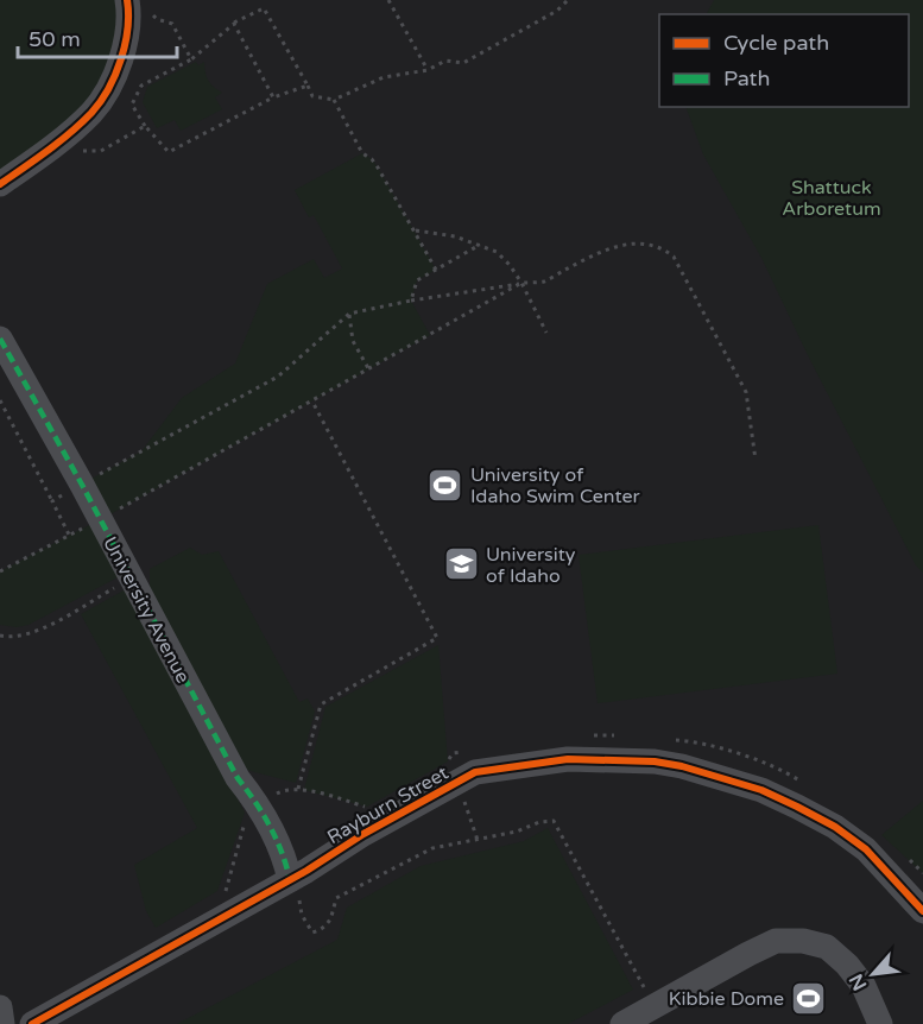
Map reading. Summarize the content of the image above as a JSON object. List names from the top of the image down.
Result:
{
  "streets": {
    "street": ["University Avenue", "Rayburn Street"]
  },
  "crossings": [
    ["University Avenue", "Rayburn Street"]
  ],
  "parks": ["Shattuck Arboretum"],
  "places": {
    "sports": ["University of Idaho Swim Center", "Kibbie Dome"],
    "school or university": ["University of Idaho"]
  },
  "legend": ["Cycle path", "Path"],
  "scale_bar": "50 m",
  "north": "bottom left"
}
